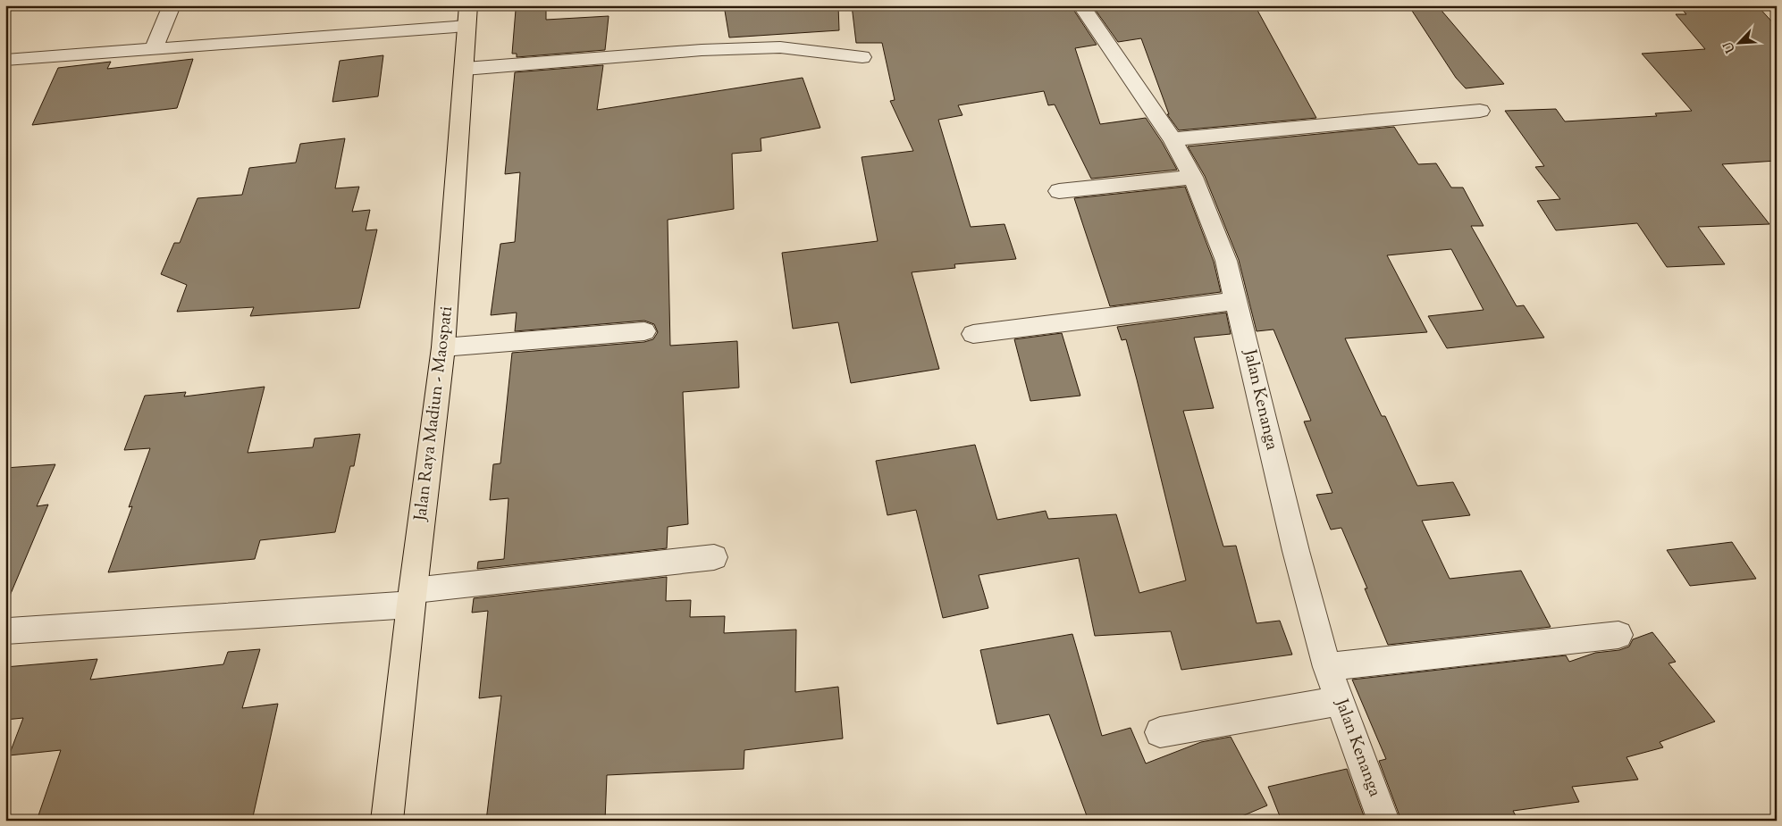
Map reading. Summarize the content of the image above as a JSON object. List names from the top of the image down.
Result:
{
  "streets": {
    "highway": ["Jalan Raya Madiun - Maospati"],
    "street": ["Jalan Kenanga"]
  },
  "north": "bottom left"
}
